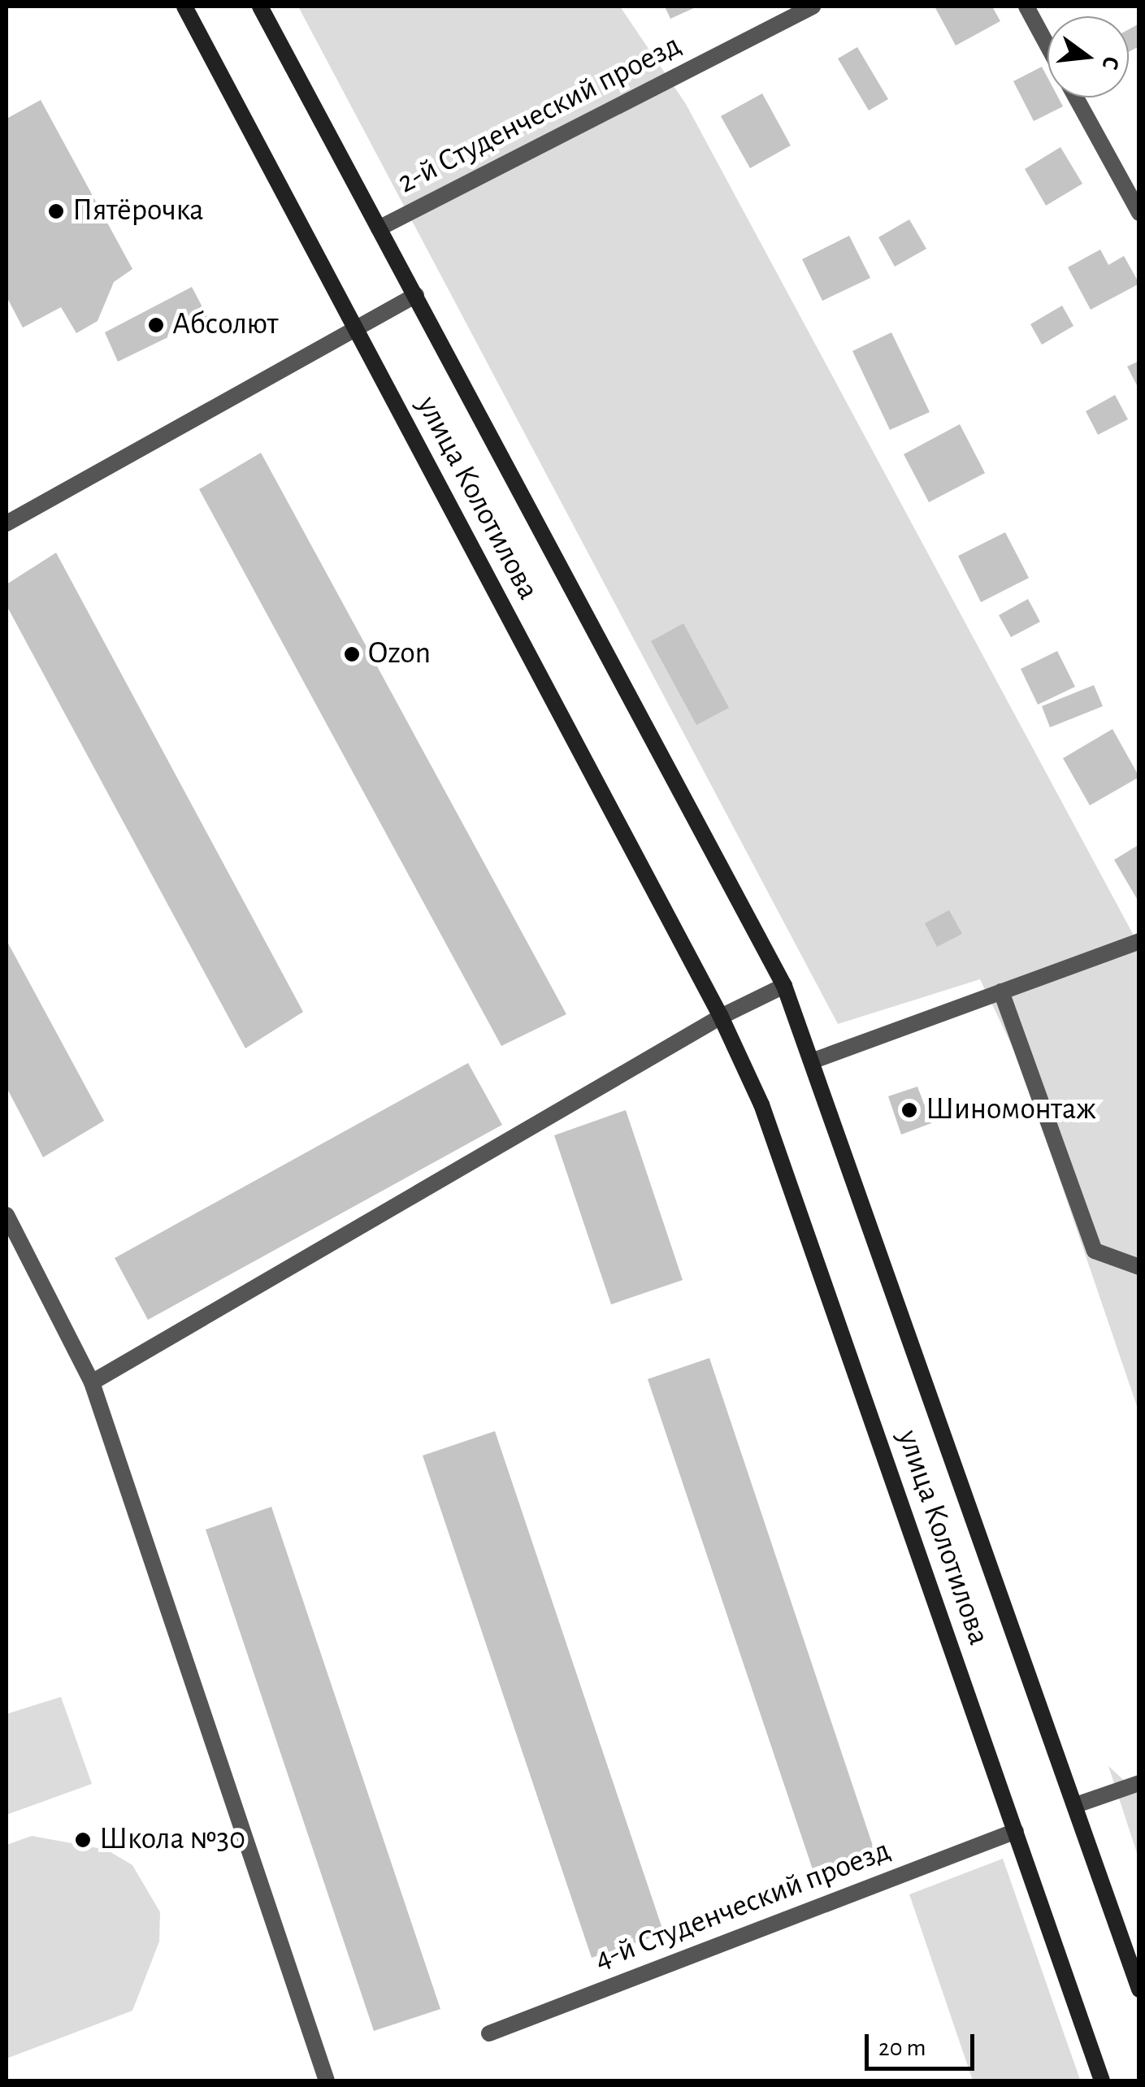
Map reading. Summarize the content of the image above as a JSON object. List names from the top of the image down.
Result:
{
  "streets": {
    "main road": ["улица Колотилова"],
    "street": ["2-й Студенческий проезд", "4-й Студенческий проезд"]
  },
  "crossings": [
    ["2-й Студенческий проезд", "улица Колотилова"],
    ["улица Колотилова", "4-й Студенческий проезд"]
  ],
  "places": [
    "Пятёрочка",
    "Абсолют",
    "Ozon",
    "Шиномонтаж",
    "Школа №30"
  ],
  "scale_bar": "20 m",
  "north": "right"
}
